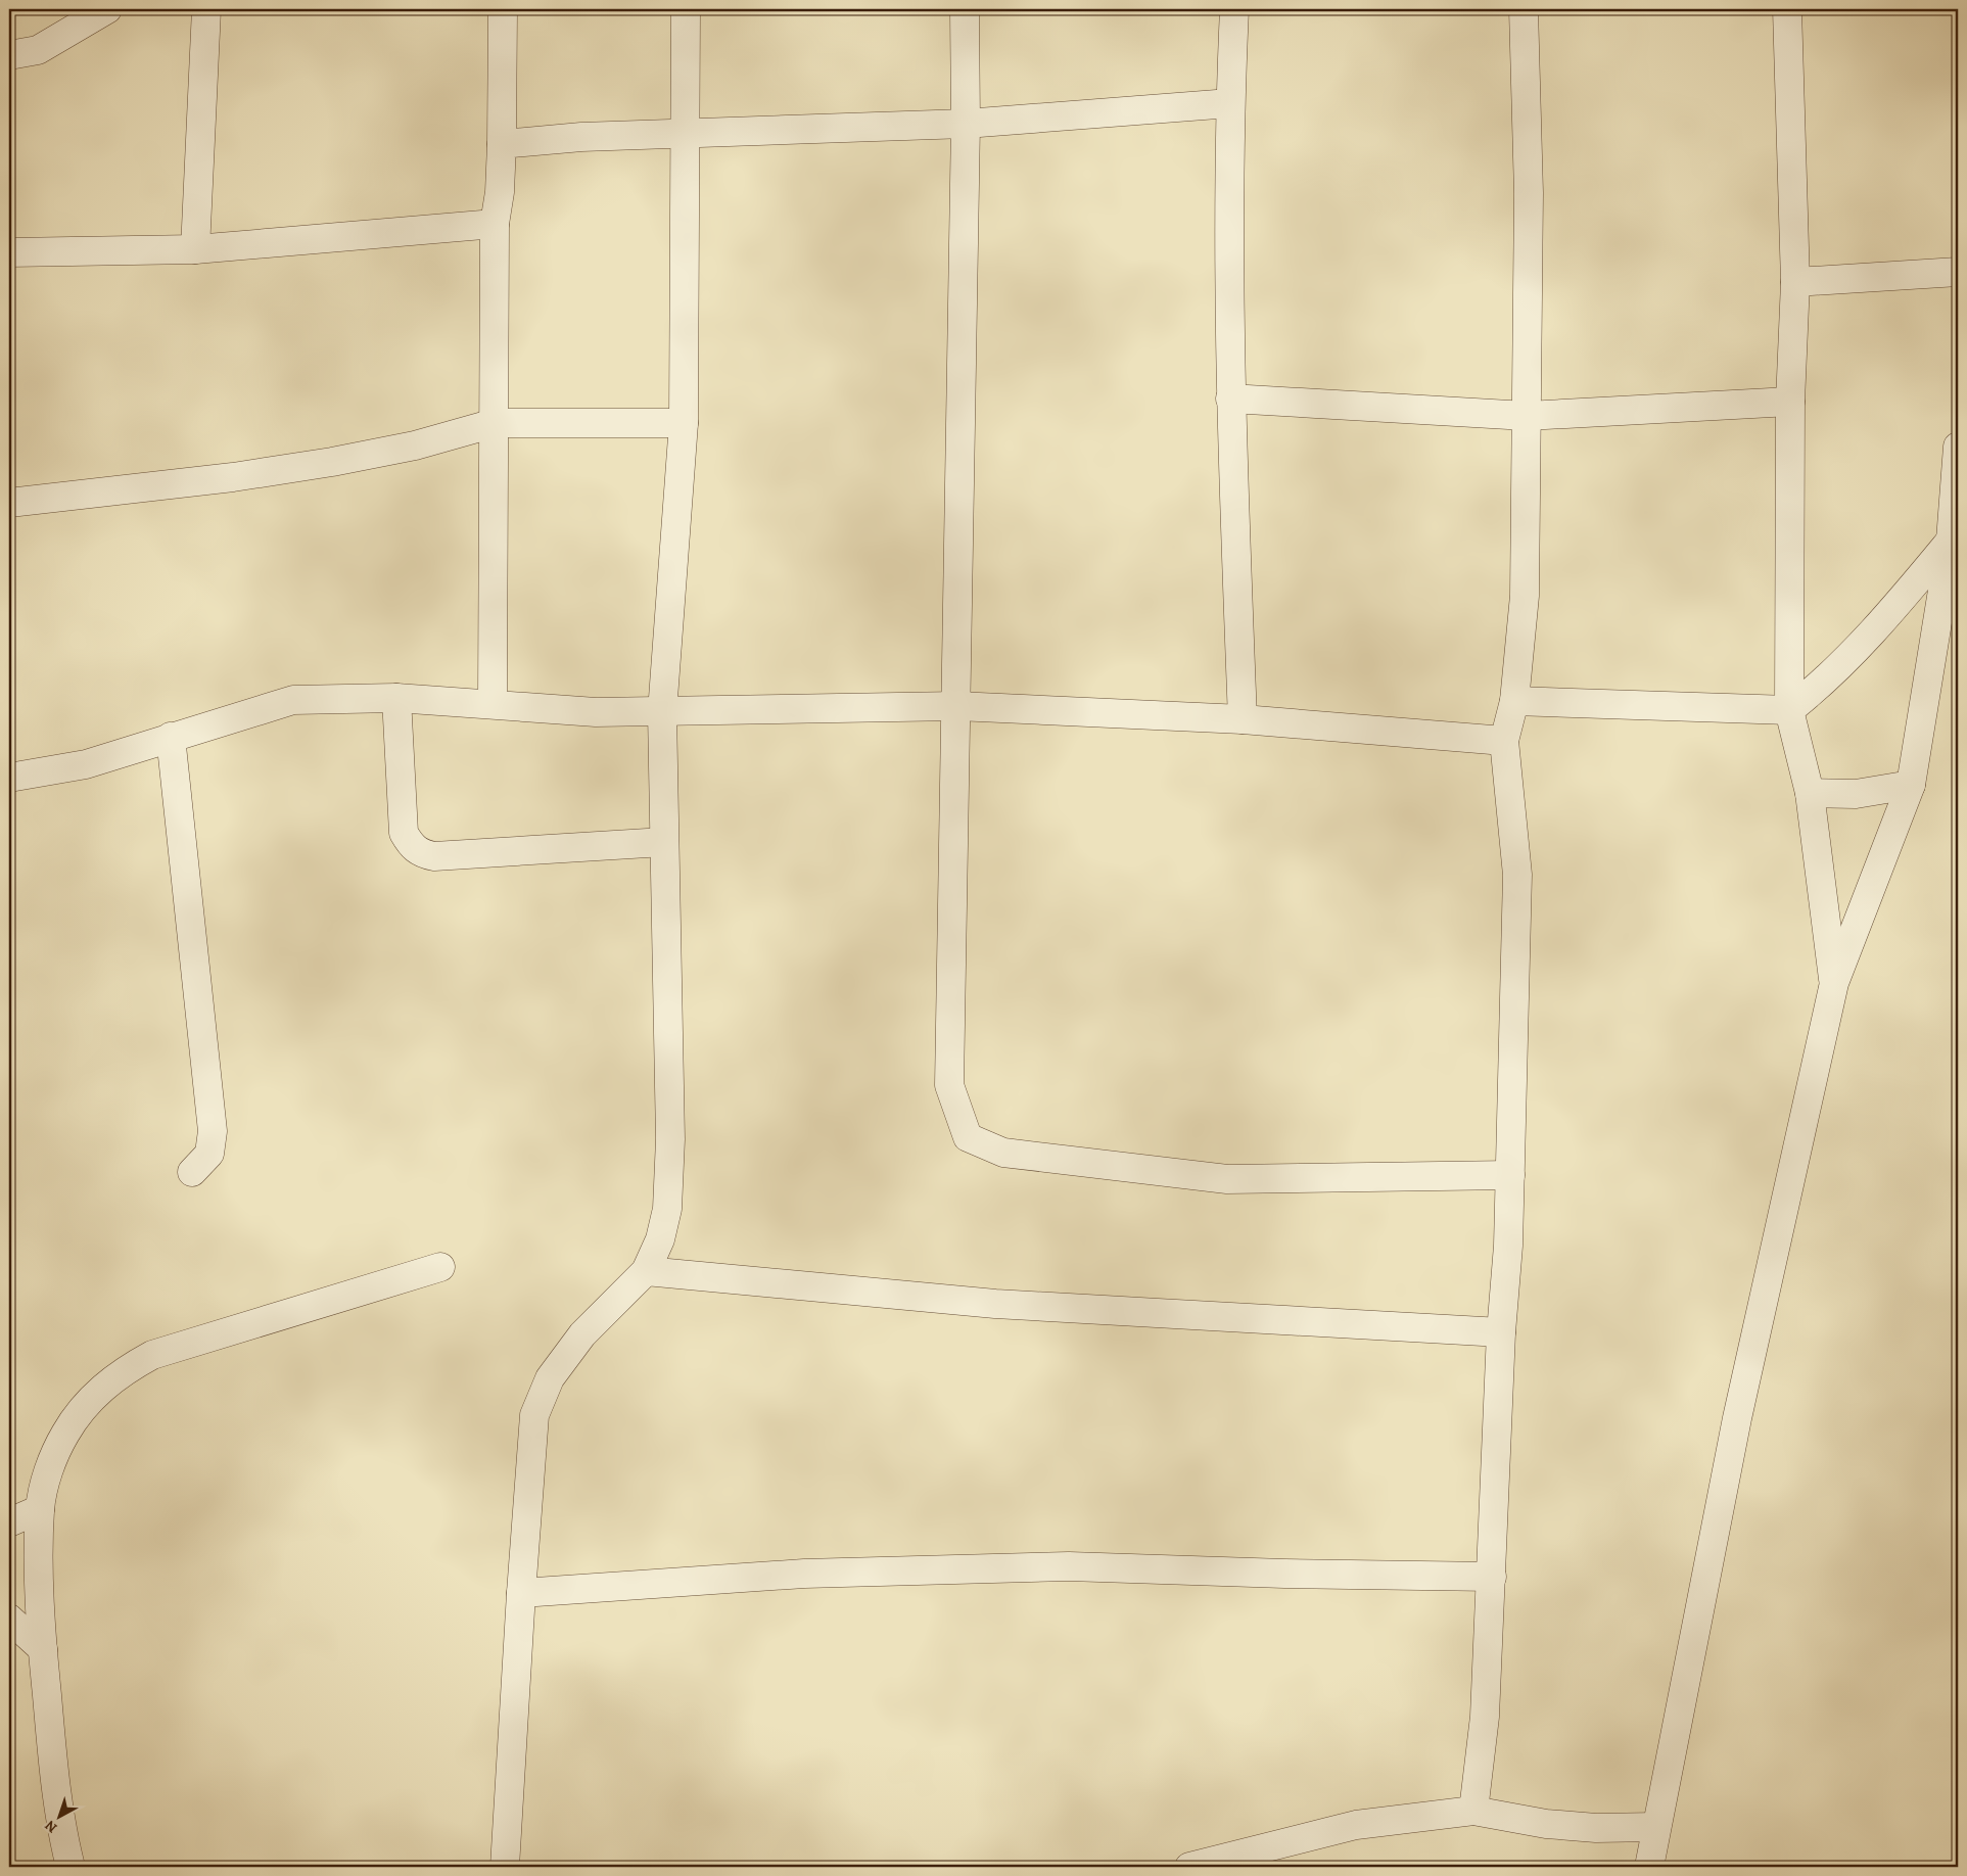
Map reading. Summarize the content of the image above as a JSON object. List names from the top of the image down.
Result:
{
  "north": "bottom left"
}
